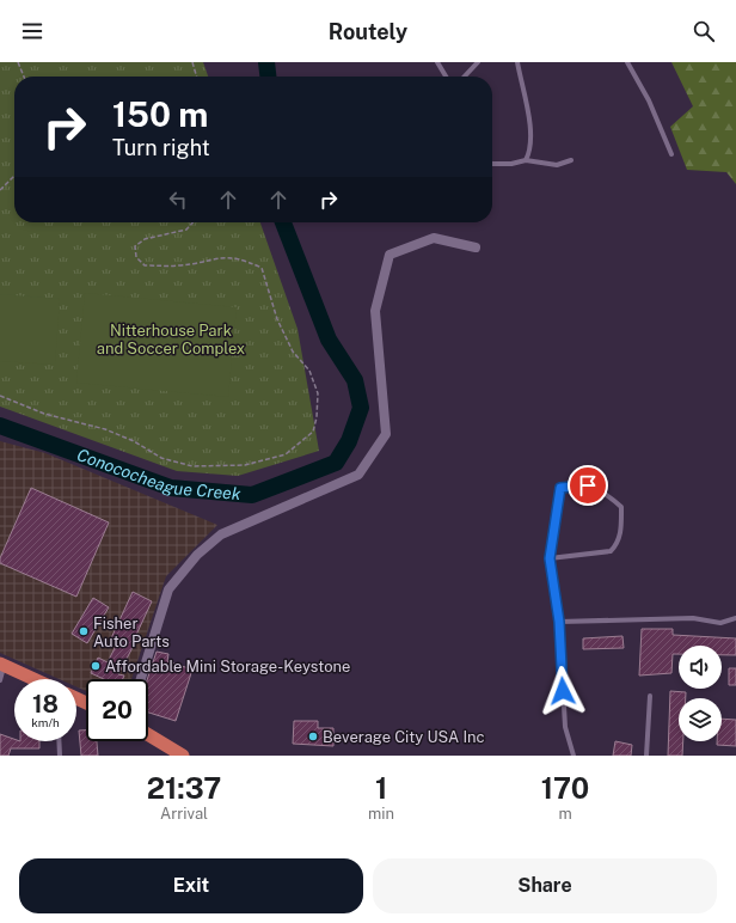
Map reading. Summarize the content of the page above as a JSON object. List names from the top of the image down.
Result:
{
  "water": ["Conococheague Creek"],
  "parks": ["Nitterhouse Park and Soccer Complex"],
  "places": ["Fisher Auto Parts", "Affordable Mini Storage-Keystone", "Beverage City USA Inc"],
  "page": {
    "header": "Routely",
    "turn": ["150 m", "Turn right"],
    "speed": "18 km/h",
    "limit": "20",
    "eta": [
      "21:37",
      "Arrival",
      "1",
      "min",
      "170",
      "m"
    ],
    "buttons": ["Exit", "Share"]
  }
}
